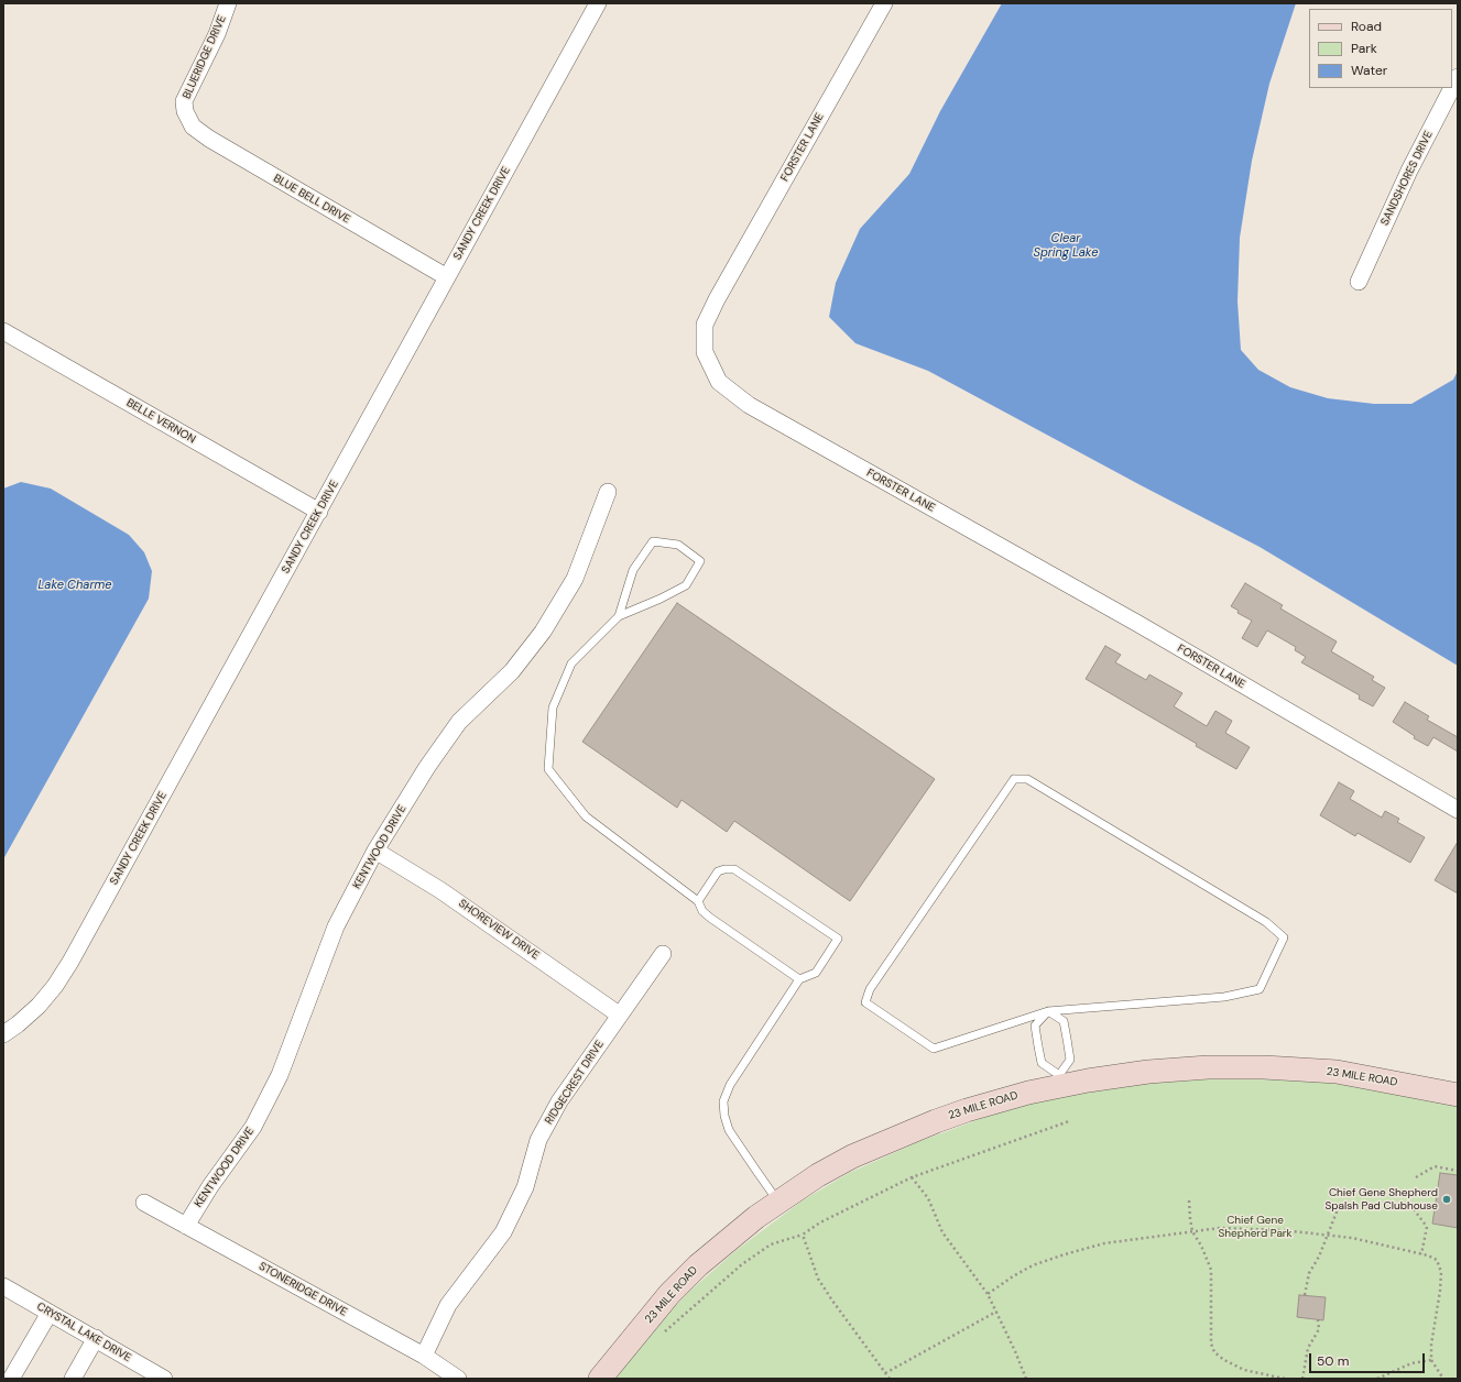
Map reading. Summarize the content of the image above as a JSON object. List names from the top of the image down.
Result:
{
  "streets": {
    "main road": ["23 MILE ROAD"],
    "street": [
      "BLUERIDGE DRIVE",
      "FORSTER LANE",
      "SANDSHORES DRIVE",
      "BLUE BELL DRIVE",
      "SANDY CREEK DRIVE",
      "BELLE VERNON",
      "KENTWOOD DRIVE",
      "SHOREVIEW DRIVE",
      "RIDGECREST DRIVE",
      "STONERIDGE DRIVE",
      "CRYSTAL LAKE DRIVE"
    ]
  },
  "crossings": [
    ["BLUERIDGE DRIVE", "BLUE BELL DRIVE"],
    ["BLUE BELL DRIVE", "SANDY CREEK DRIVE"],
    ["SANDY CREEK DRIVE", "BELLE VERNON"],
    ["KENTWOOD DRIVE", "SHOREVIEW DRIVE"],
    ["KENTWOOD DRIVE", "STONERIDGE DRIVE"],
    ["SHOREVIEW DRIVE", "RIDGECREST DRIVE"],
    ["RIDGECREST DRIVE", "STONERIDGE DRIVE"]
  ],
  "water": ["Clear Spring Lake", "Lake Charme"],
  "parks": ["Chief Gene Shepherd Park"],
  "places": ["Chief Gene Shepherd Spalsh Pad Clubhouse"],
  "legend": ["Road", "Park", "Water"],
  "scale_bar": "50 m"
}
